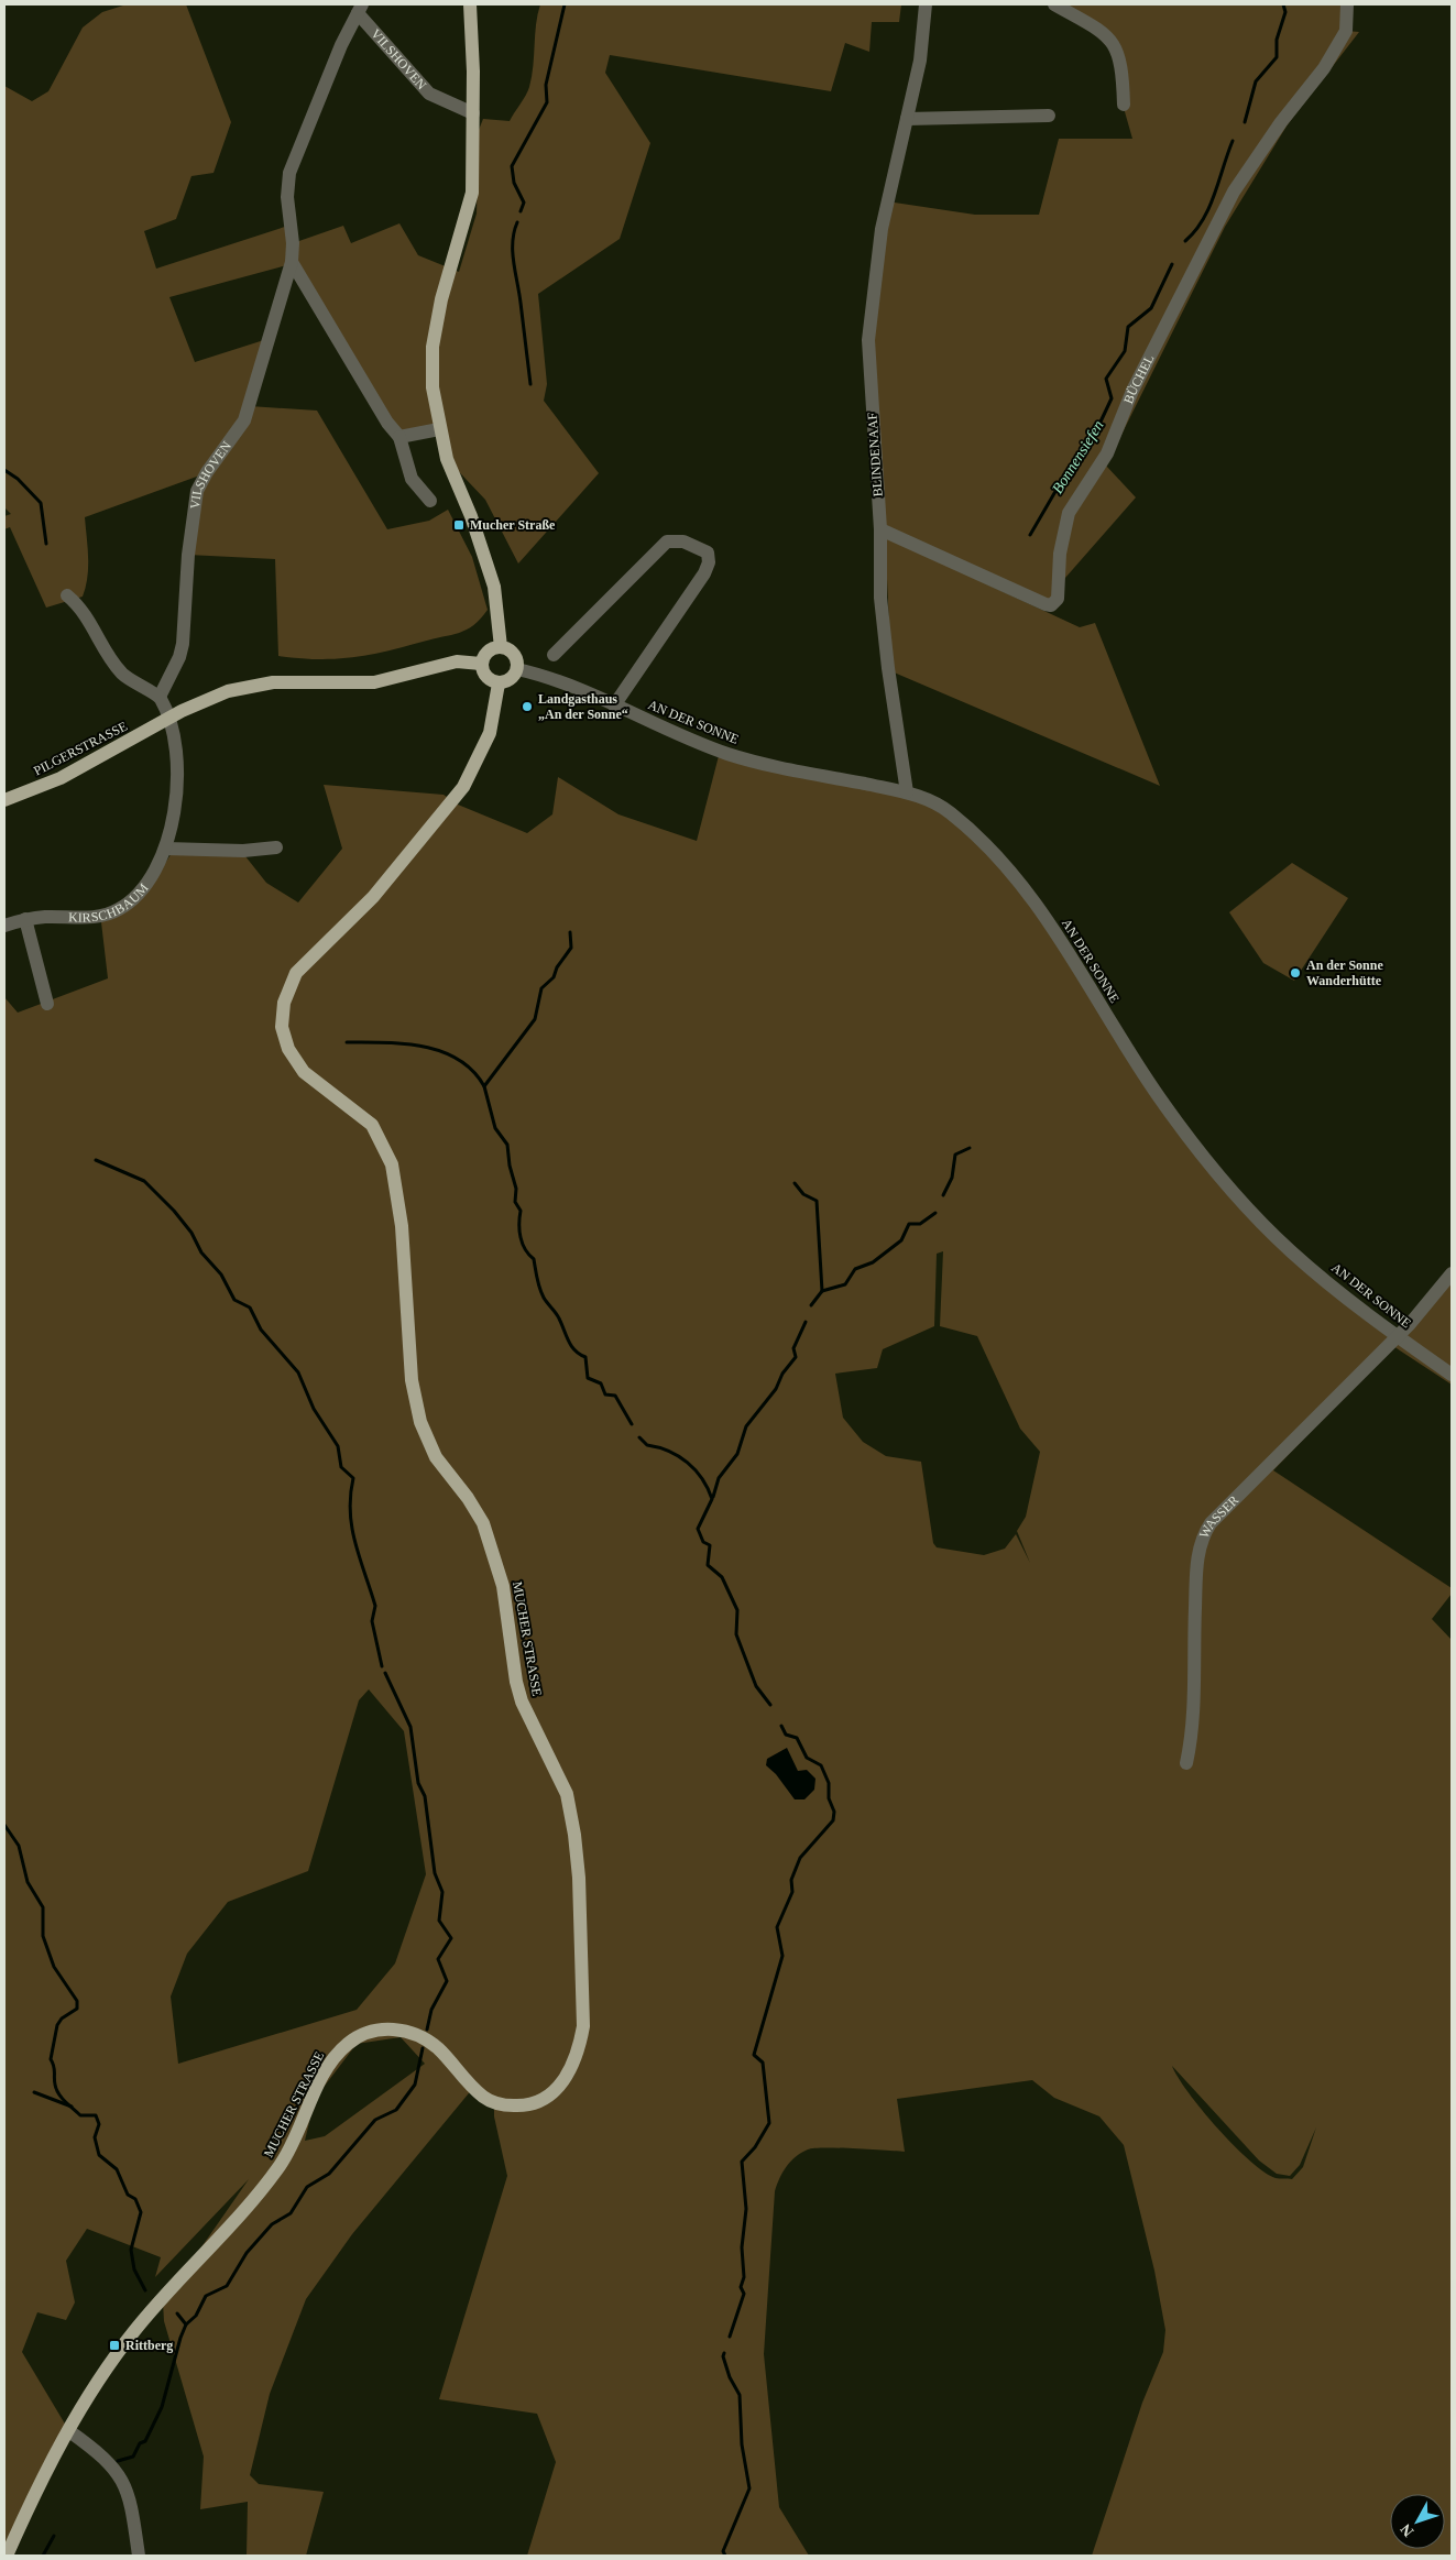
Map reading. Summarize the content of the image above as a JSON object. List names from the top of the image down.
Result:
{
  "streets": {
    "main road": ["PILGERSTRASSE", "MUCHER STRASSE"],
    "street": [
      "VILSHOVEN",
      "BÜCHEL",
      "BLINDENAAF",
      "AN DER SONNE",
      "KIRSCHBAUM",
      "WASSER"
    ]
  },
  "crossings": [
    ["BÜCHEL", "BLINDENAAF"],
    ["BLINDENAAF", "AN DER SONNE"],
    ["AN DER SONNE", "WASSER"],
    ["AN DER SONNE", "MUCHER STRASSE"],
    ["PILGERSTRASSE", "KIRSCHBAUM"]
  ],
  "water": ["Bonnensiefen"],
  "places": {
    "transit": ["Mucher Straße", "Rittberg"],
    "other": ["Landgasthaus „An der Sonne“", "An der Sonne Wanderhütte"]
  },
  "north": "bottom left"
}
